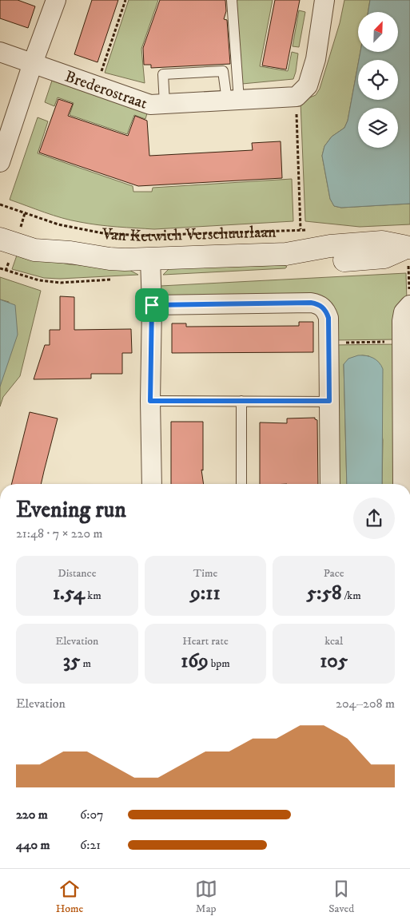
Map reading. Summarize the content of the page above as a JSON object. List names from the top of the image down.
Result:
{
  "streets": {
    "main road": ["Van Ketwich Verschuurlaan"],
    "street": ["Brederostraat"]
  },
  "north": "top right",
  "page": {
    "heading": ["Evening run", "21:48 · 7 × 220 m"],
    "stats": [
      ["Distance", "1.54 km"],
      ["Time", "9:11"],
      ["Pace", "5:58 /km"],
      ["Elevation", "35 m"],
      ["Heart rate", "169 bpm"],
      ["kcal", "105"]
    ],
    "chart": ["Elevation", "204–208 m"],
    "list": [
      {
        "name": "220 m",
        "note": "6:07"
      },
      {
        "name": "440 m",
        "note": "6:21"
      }
    ],
    "tabs": ["Home", "Map", "Saved"]
  }
}
